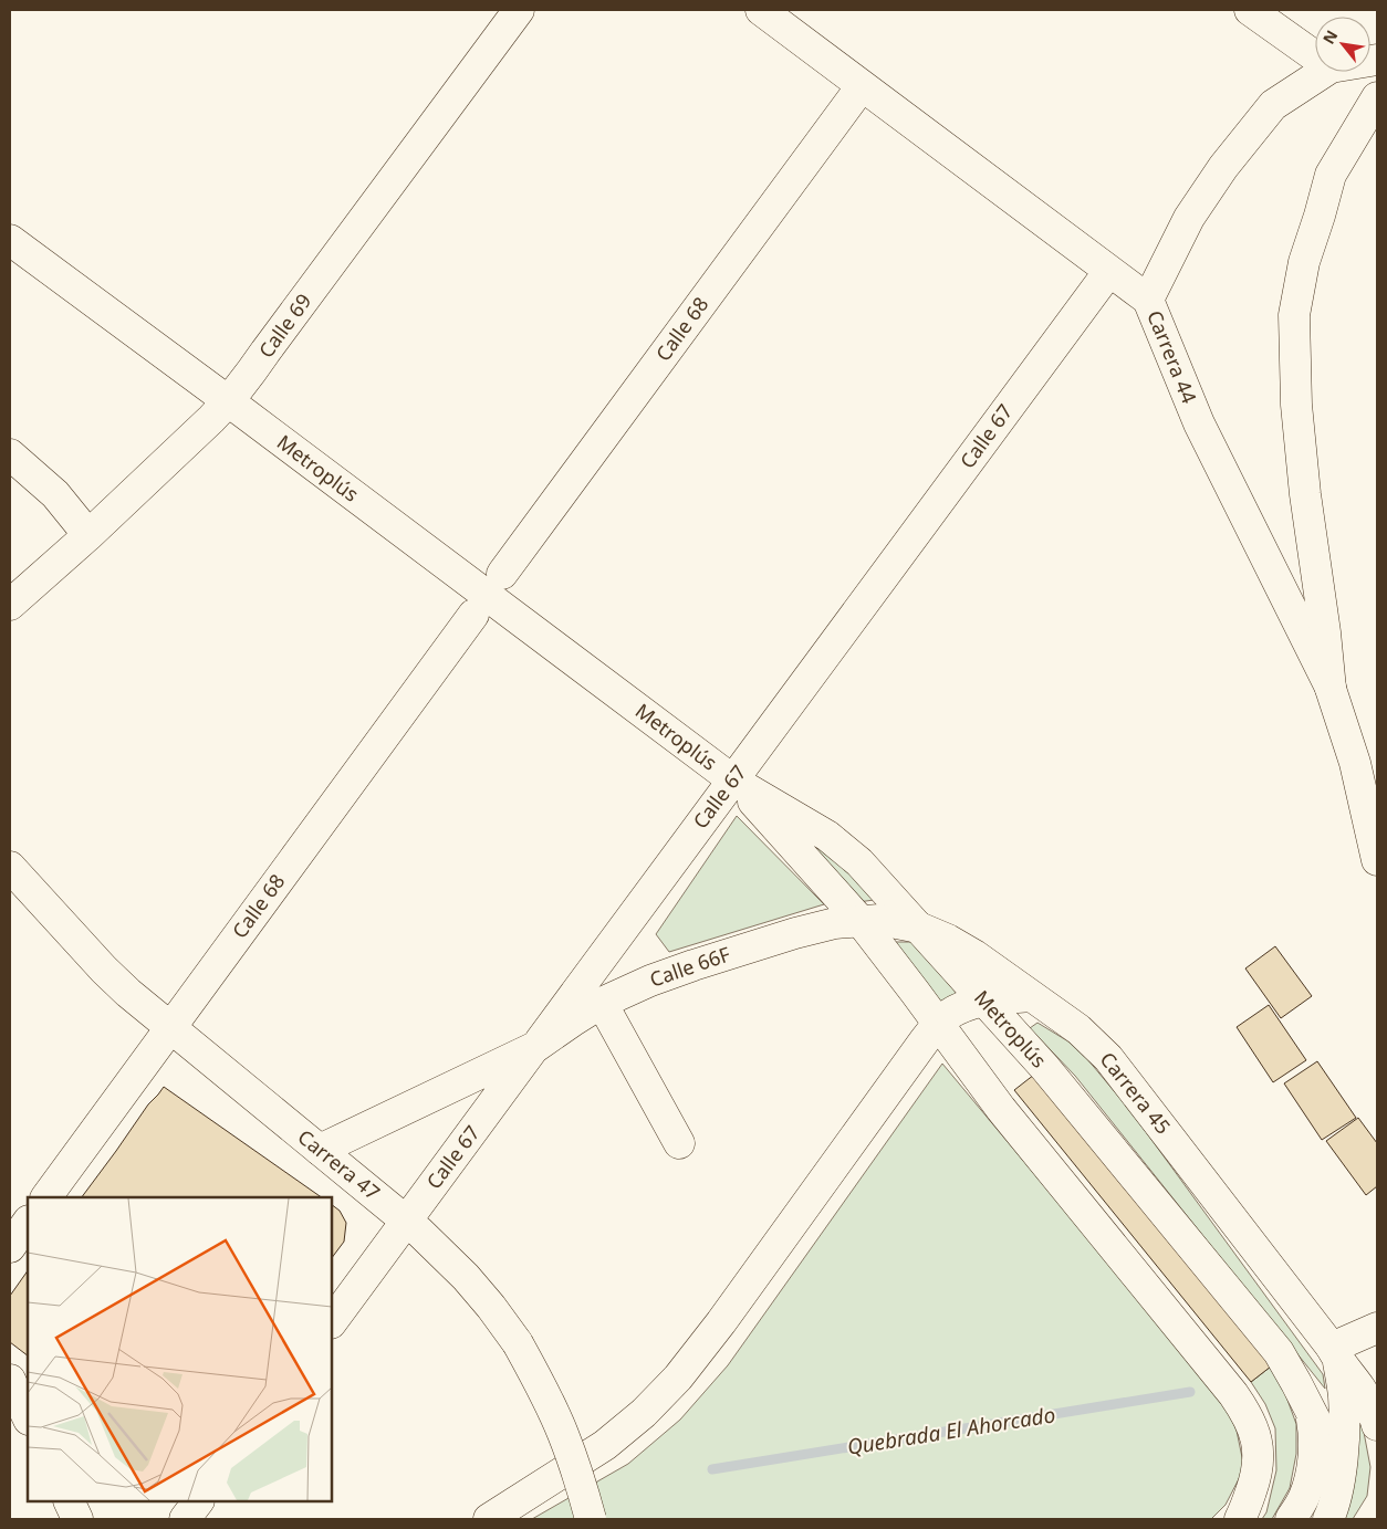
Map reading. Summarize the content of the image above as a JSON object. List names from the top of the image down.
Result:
{
  "streets": {
    "street": [
      "Calle 69",
      "Calle 68",
      "Carrera 44",
      "Calle 67",
      "Metroplús",
      "Calle 66F",
      "Carrera 45",
      "Carrera 47"
    ]
  },
  "crossings": [
    ["Calle 69", "Metroplús"],
    ["Calle 68", "Carrera 44"],
    ["Calle 68", "Carrera 47"],
    ["Carrera 44", "Calle 67"],
    ["Calle 67", "Metroplús"],
    ["Calle 67", "Calle 66F"],
    ["Calle 67", "Carrera 47"],
    ["Metroplús", "Carrera 45"],
    ["Calle 66F", "Carrera 45"]
  ],
  "water": ["Quebrada El Ahorcado"],
  "north": "top left"
}
